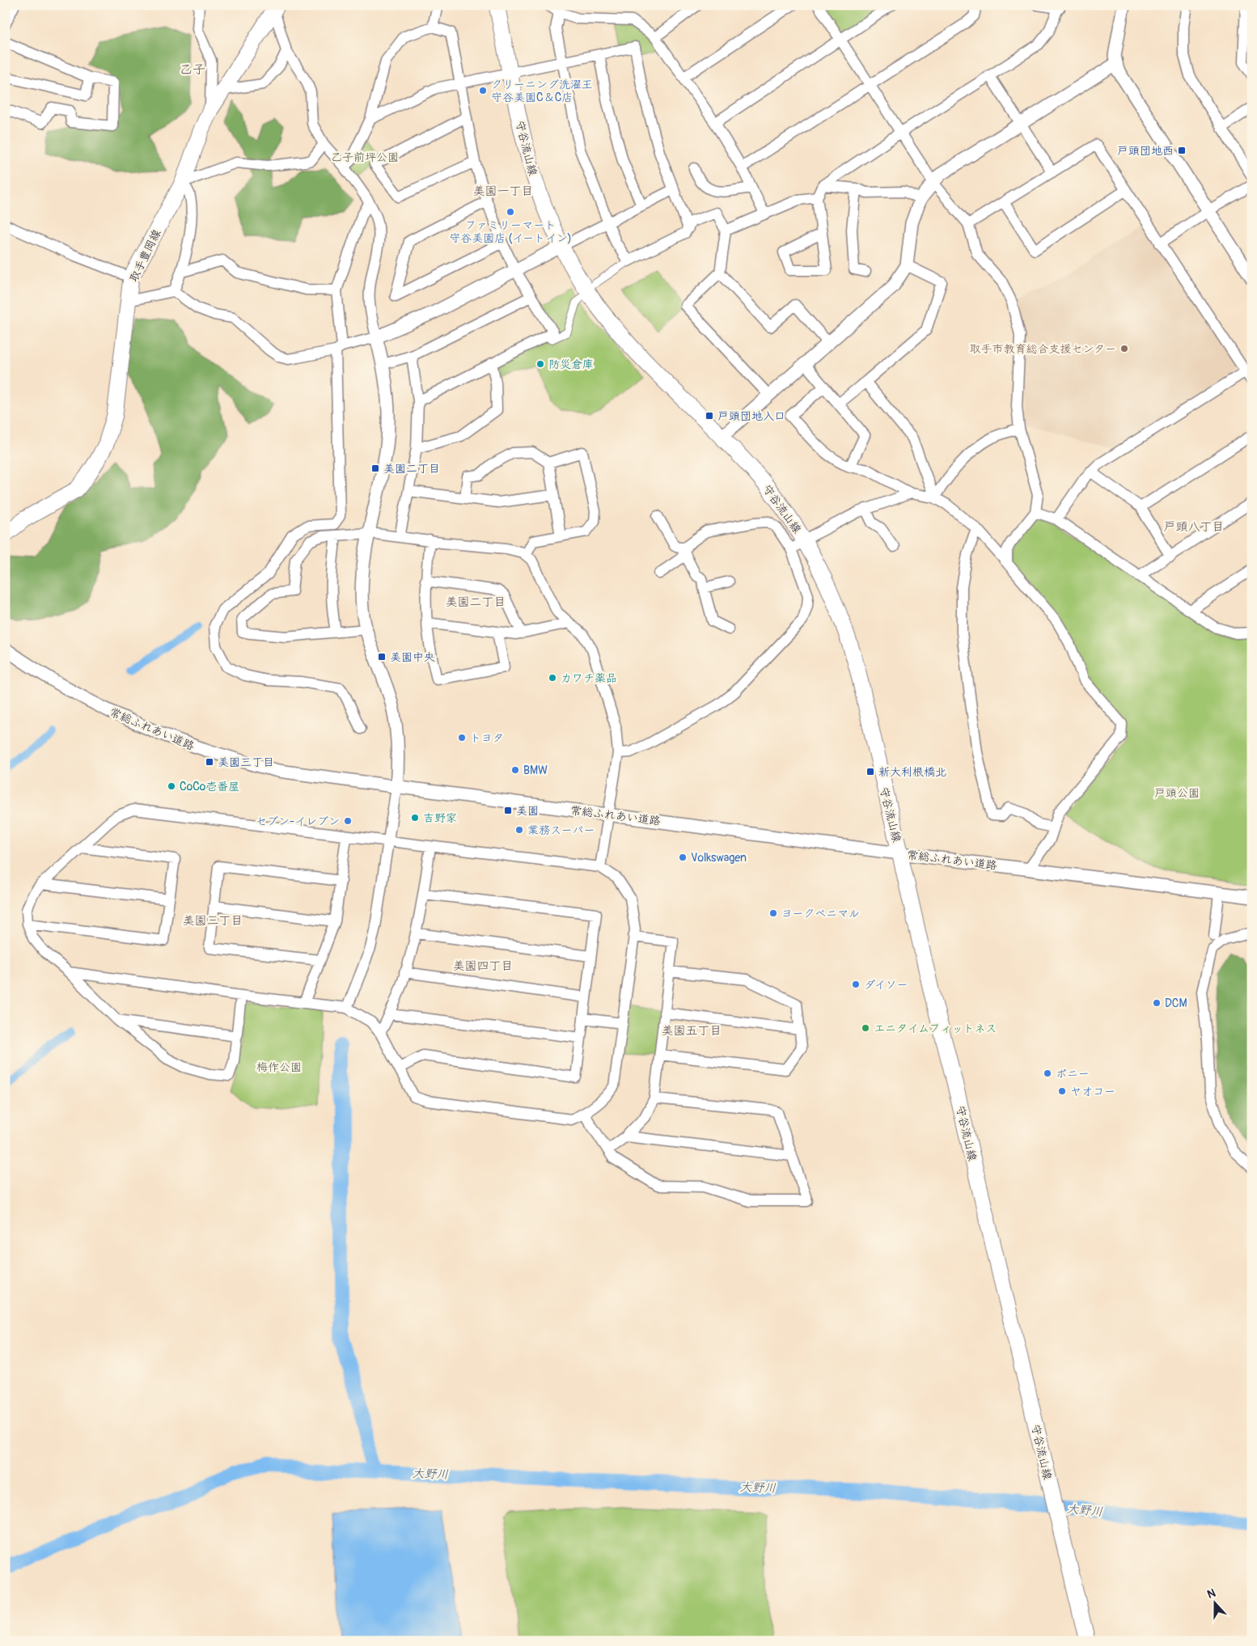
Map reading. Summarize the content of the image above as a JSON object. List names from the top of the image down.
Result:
{
  "streets": {
    "main road": ["守谷流山線", "取手豊岡線"],
    "street": ["常総ふれあい道路"]
  },
  "crossings": [
    ["守谷流山線", "常総ふれあい道路"]
  ],
  "districts": [
    "乙子",
    "美園一丁目",
    "戸頭八丁目",
    "美園二丁目",
    "美園三丁目",
    "美園四丁目",
    "美園五丁目"
  ],
  "water": ["大野川"],
  "parks": ["乙子前坪公園", "戸頭公園", "梅作公園"],
  "places": {
    "other": [
      "クリーニング洗濯王 守谷美園C＆C店",
      "ファミリーマート 守谷美園店 (イートイン)",
      "取手市教育総合支援センター",
      "防災倉庫",
      "カワチ薬品",
      "トヨタ",
      "BMW",
      "CoCo壱番屋",
      "吉野家",
      "セブン-イレブン",
      "業務スーパー",
      "Volkswagen",
      "ヨークベニマル",
      "ダイソー",
      "DCM",
      "エニタイムフィットネス",
      "ポニー",
      "ヤオコー"
    ],
    "transit": [
      "戸頭団地西",
      "戸頭団地入口",
      "美園二丁目",
      "美園中央",
      "美園三丁目",
      "新大利根橋北",
      "美園"
    ]
  },
  "north": "top"
}
